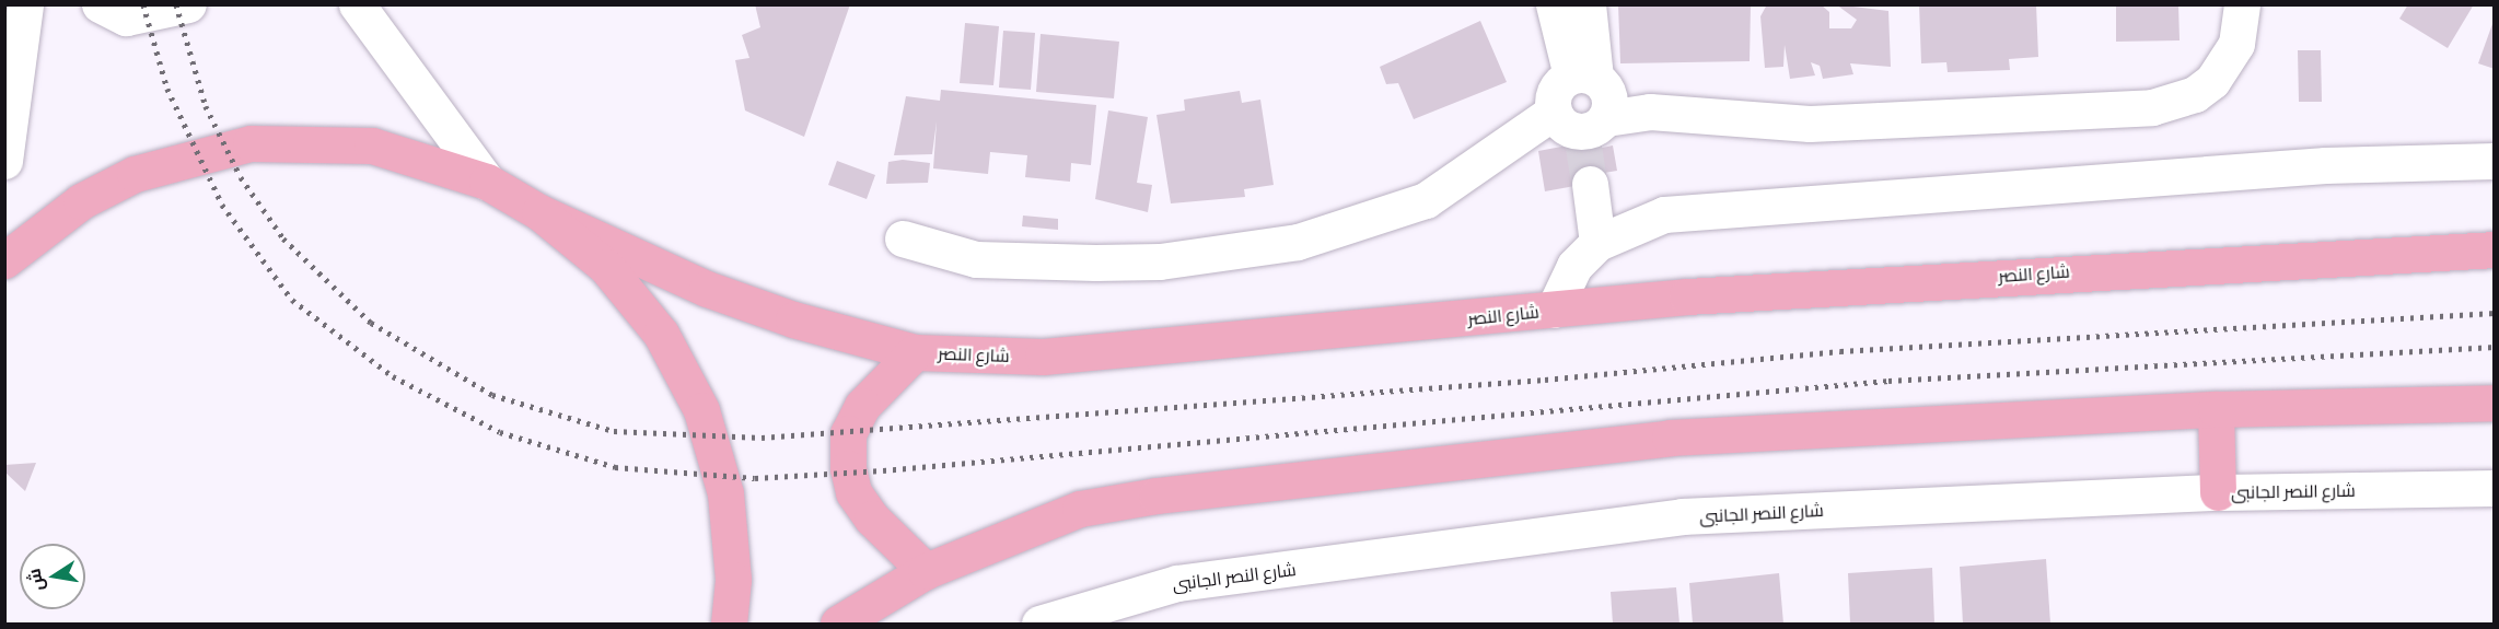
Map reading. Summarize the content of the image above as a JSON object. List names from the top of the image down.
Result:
{
  "streets": {
    "main road": ["شارع النصر"],
    "street": ["شارع النصر الجانبى"]
  },
  "north": "left"
}
